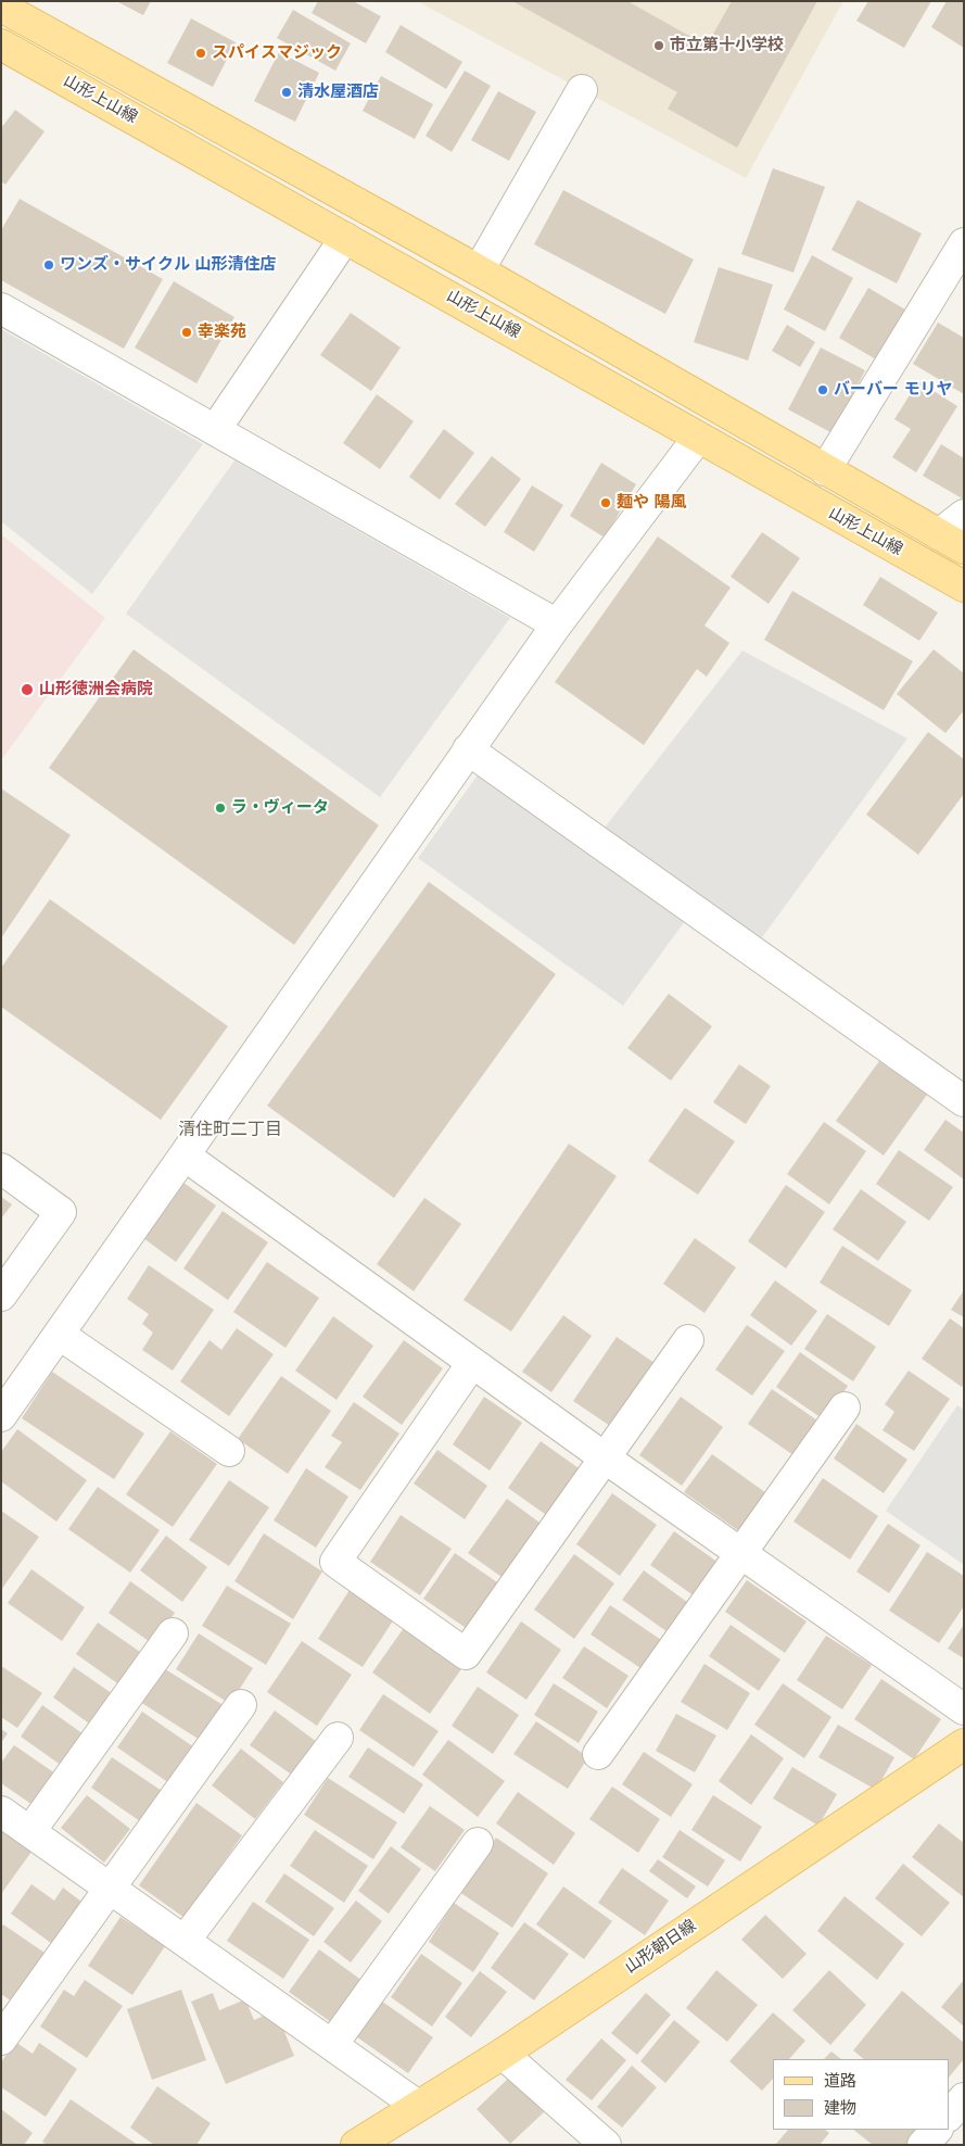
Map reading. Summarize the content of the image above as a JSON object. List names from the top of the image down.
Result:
{
  "streets": {
    "main road": ["山形上山線", "山形朝日線"]
  },
  "districts": ["清住町二丁目"],
  "places": [
    "市立第十小学校",
    "スパイスマジック",
    "清水屋酒店",
    "ワンズ・サイクル 山形清住店",
    "幸楽苑",
    "バーバー モリヤ",
    "麺や 陽風",
    "山形徳洲会病院",
    "ラ・ヴィータ"
  ],
  "legend": ["道路", "建物"]
}
